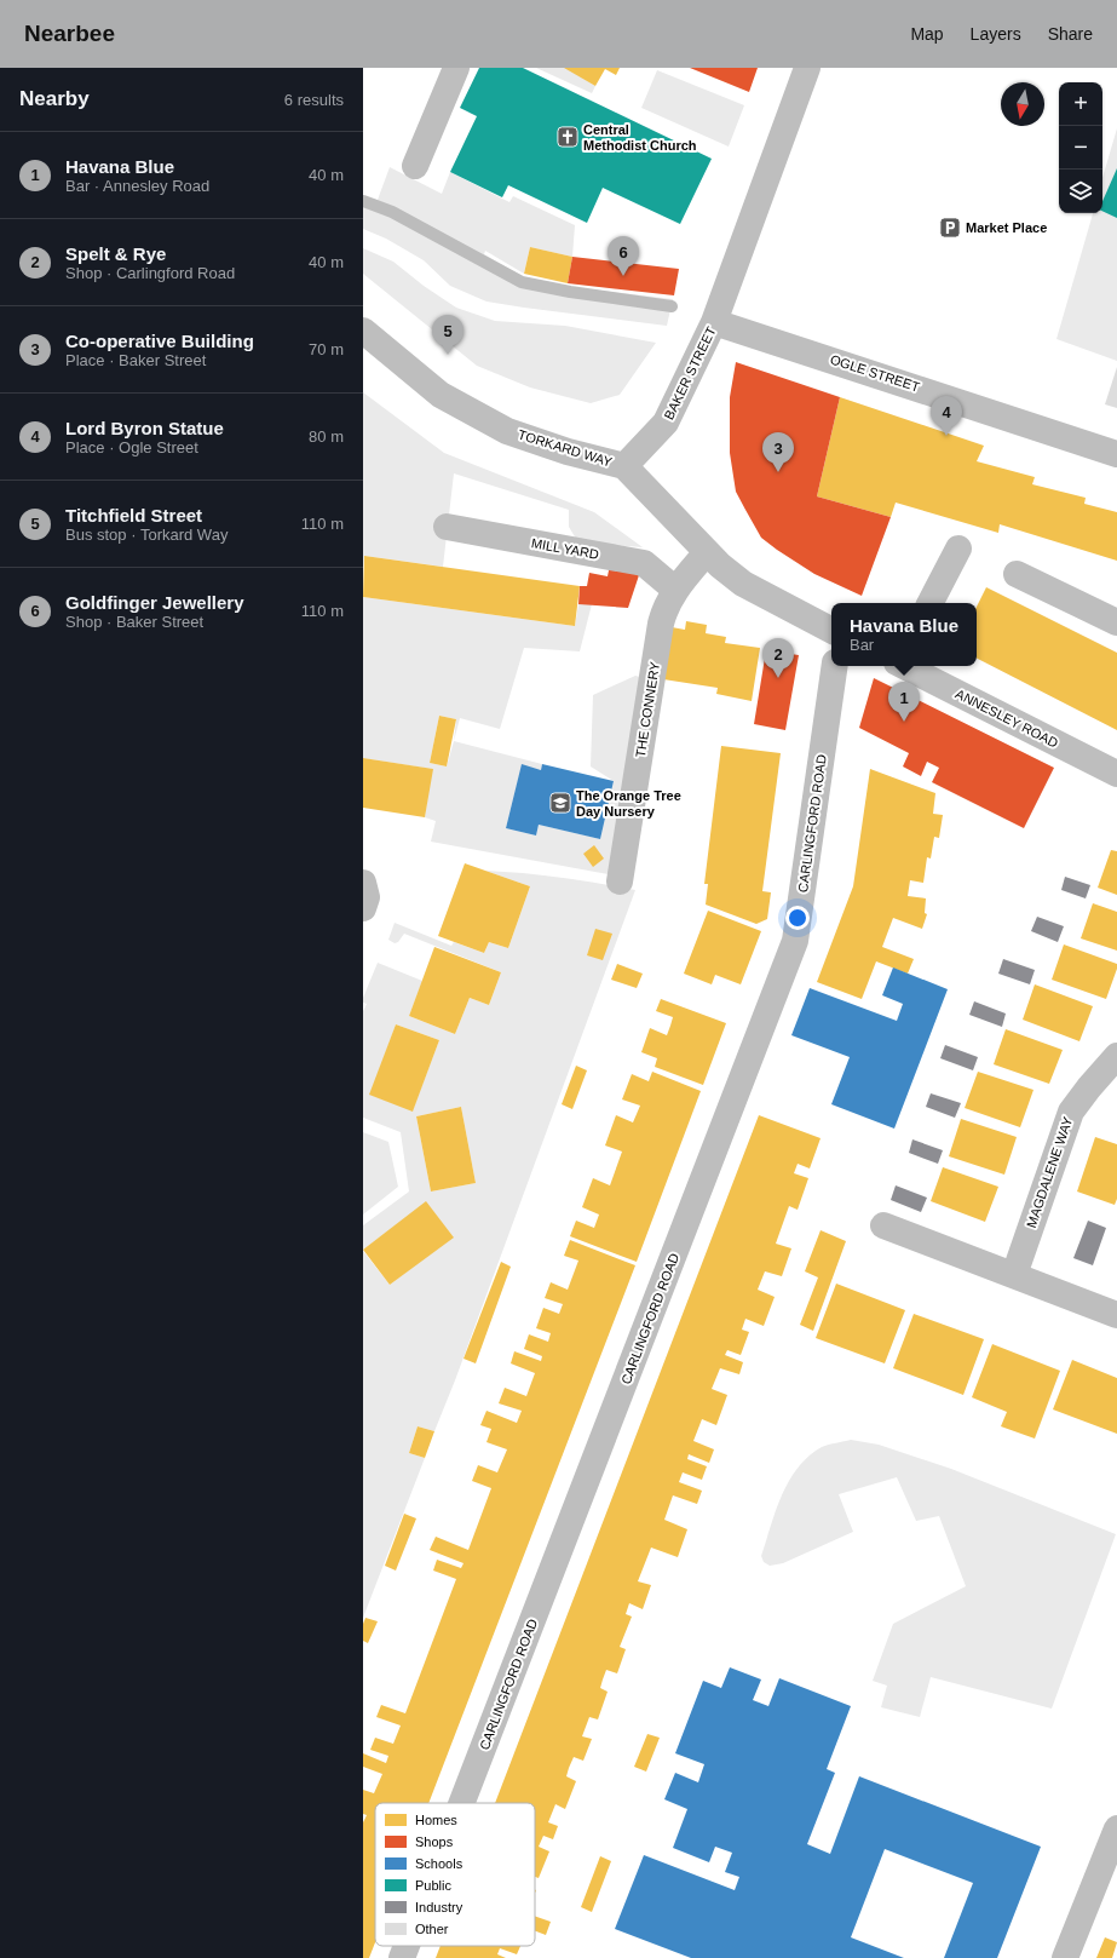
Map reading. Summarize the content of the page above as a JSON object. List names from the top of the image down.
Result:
{
  "streets": {
    "street": [
      "BAKER STREET",
      "OGLE STREET",
      "TORKARD WAY",
      "MILL YARD",
      "THE CONNERY",
      "ANNESLEY ROAD",
      "CARLINGFORD ROAD",
      "MAGDALENE WAY"
    ]
  },
  "crossings": [
    ["BAKER STREET", "OGLE STREET"],
    ["BAKER STREET", "TORKARD WAY"],
    ["MILL YARD", "THE CONNERY"]
  ],
  "places": {
    "church": ["Central Methodist Church"],
    "parking": ["Market Place"],
    "school or university": ["The Orange Tree Day Nursery"]
  },
  "legend": [
    "Homes",
    "Shops",
    "Schools",
    "Public",
    "Industry",
    "Other"
  ],
  "north": "bottom",
  "page": {
    "header": "Nearbee",
    "nav": ["Map", "Layers", "Share"],
    "heading": ["Nearby", "6 results"],
    "map_buttons": ["+", "−"],
    "list": [
      {
        "mark": "1",
        "name": "Havana Blue",
        "note": "Bar · Annesley Road",
        "value": "40 m"
      },
      {
        "mark": "2",
        "name": "Spelt & Rye",
        "note": "Shop · Carlingford Road",
        "value": "40 m"
      },
      {
        "mark": "3",
        "name": "Co-operative Building",
        "note": "Place · Baker Street",
        "value": "70 m"
      },
      {
        "mark": "4",
        "name": "Lord Byron Statue",
        "note": "Place · Ogle Street",
        "value": "80 m"
      },
      {
        "mark": "5",
        "name": "Titchfield Street",
        "note": "Bus stop · Torkard Way",
        "value": "110 m"
      },
      {
        "mark": "6",
        "name": "Goldfinger Jewellery",
        "note": "Shop · Baker Street",
        "value": "110 m"
      }
    ],
    "pins": [
      "6",
      "5",
      "4",
      "3",
      "2",
      "1"
    ],
    "popup": ["Havana Blue", "Bar"]
  }
}
